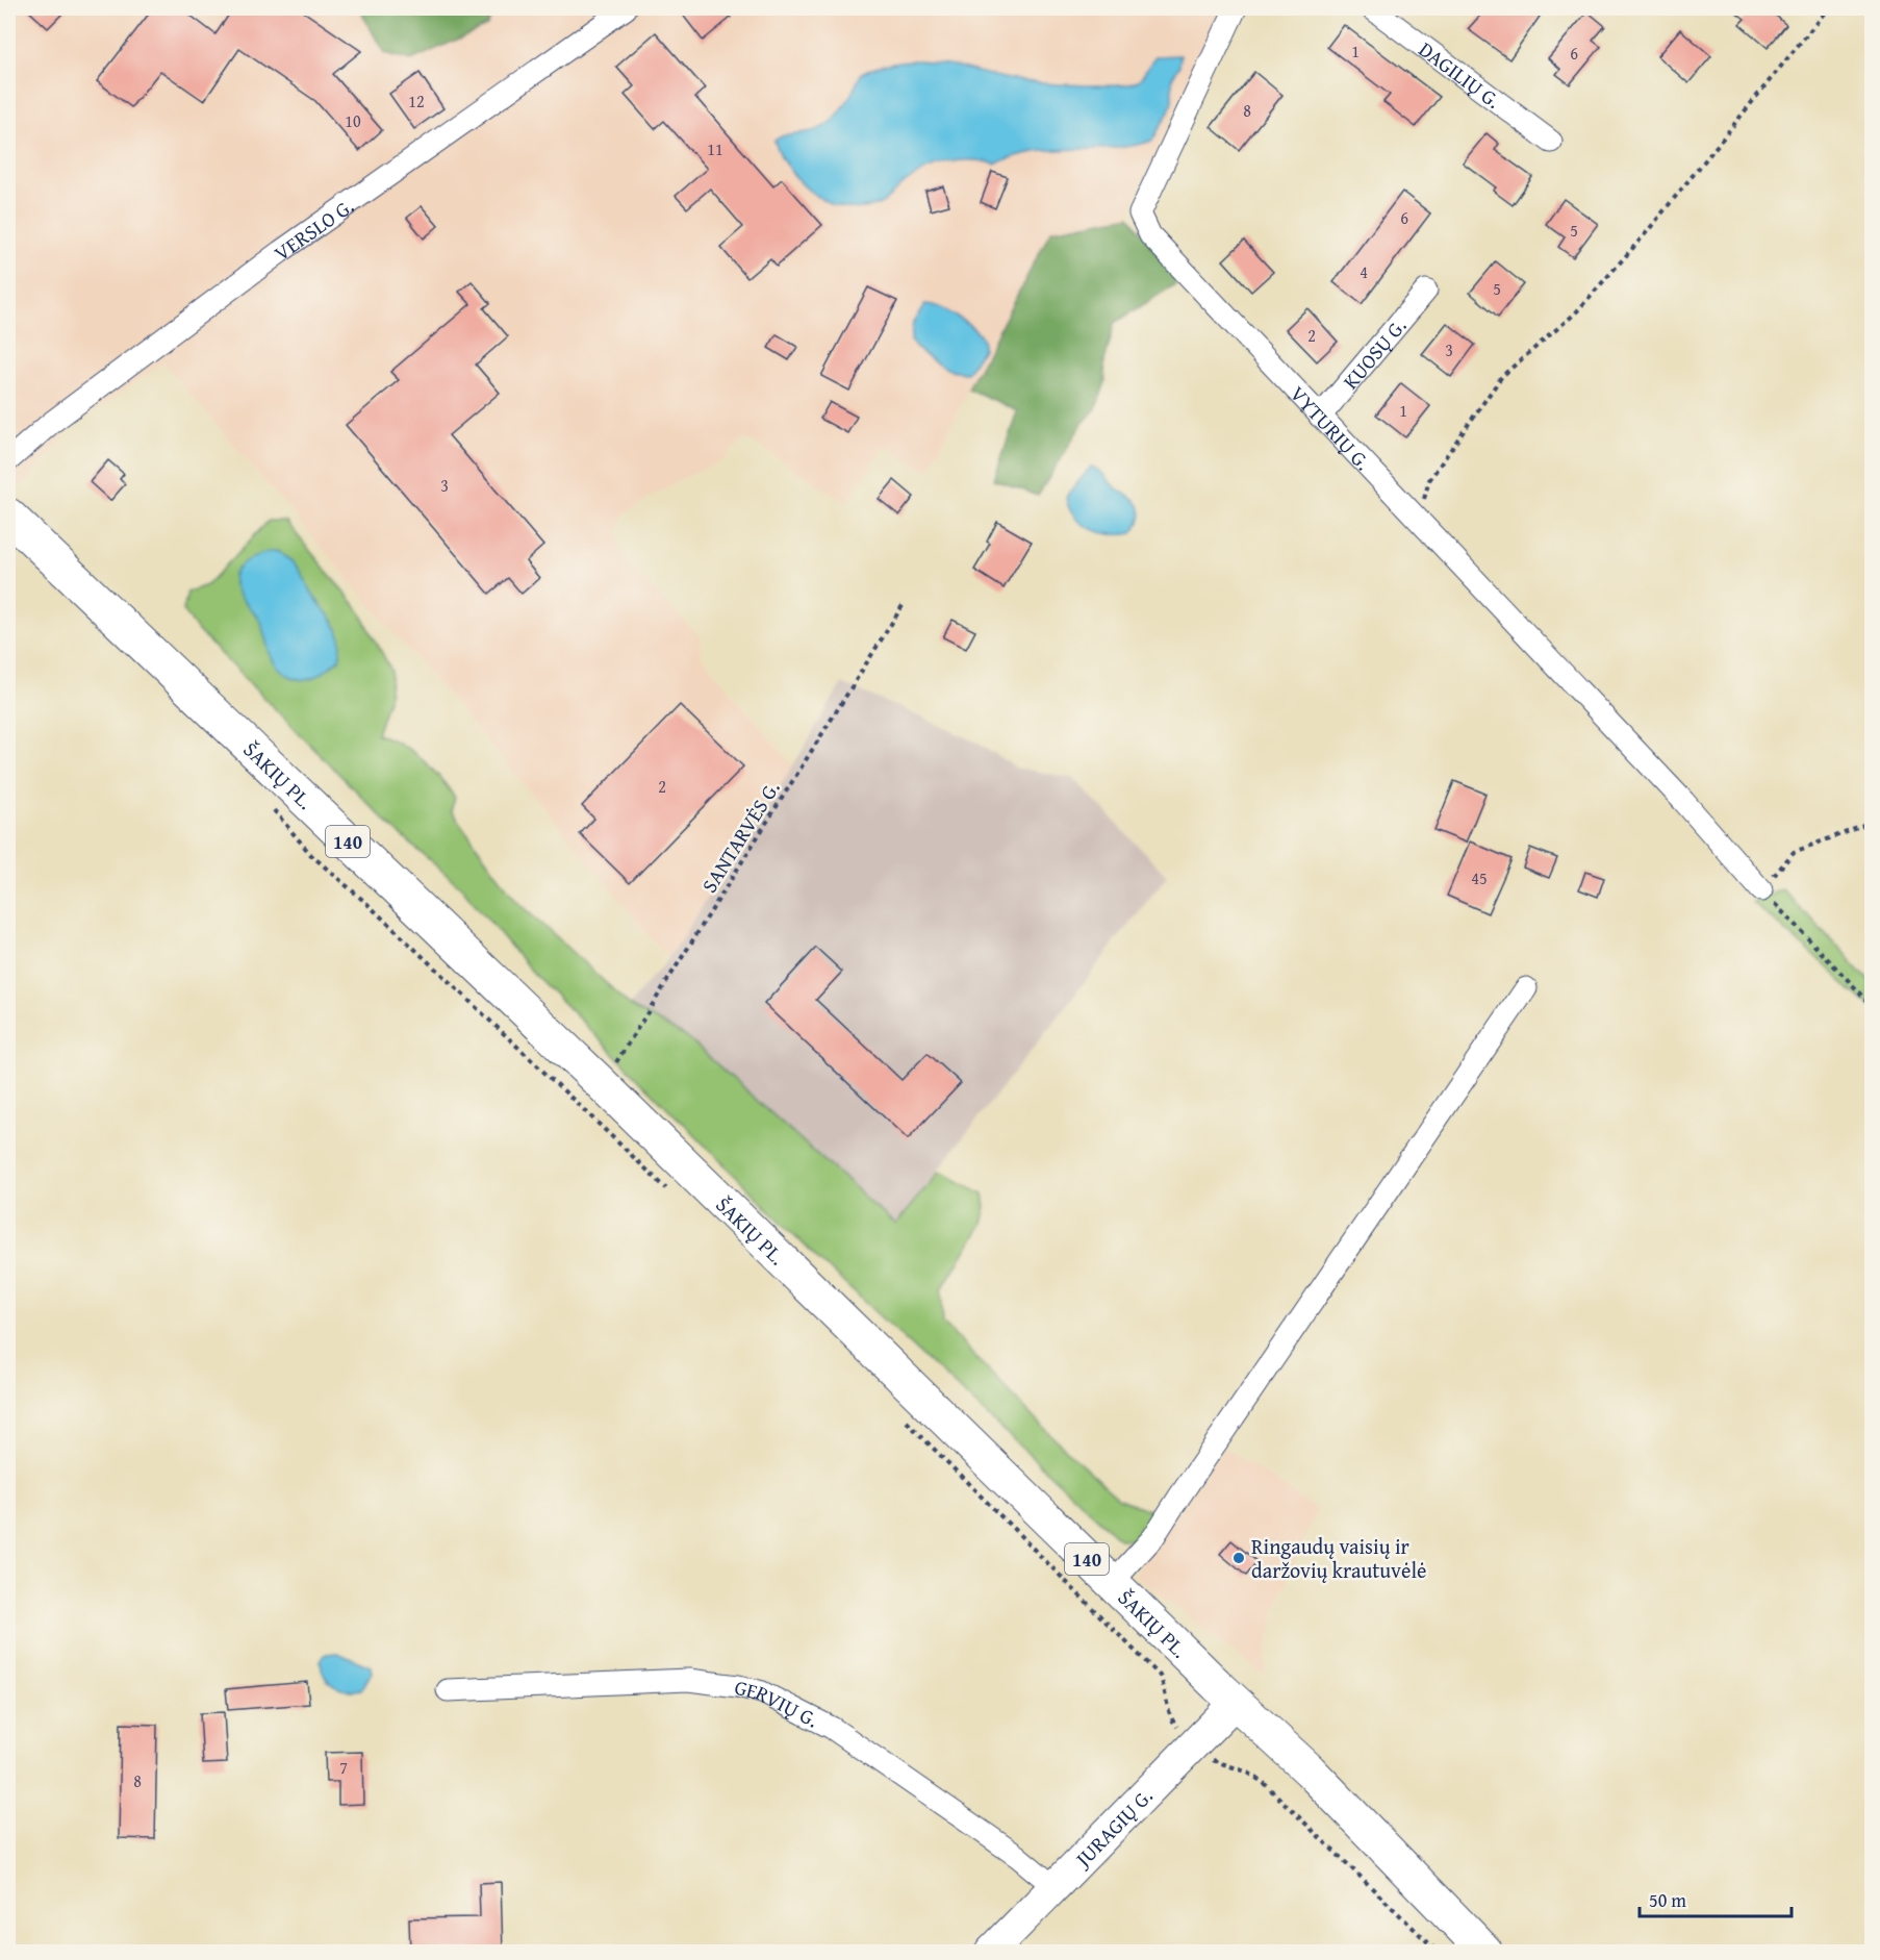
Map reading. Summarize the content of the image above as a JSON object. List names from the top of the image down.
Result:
{
  "streets": {
    "main road": ["ŠAKIŲ PL.", "140", "JURAGIŲ G."],
    "street": [
      "DAGILIŲ G.",
      "VERSLO G.",
      "KUOSŲ G.",
      "VYTURIŲ G.",
      "GERVIŲ G."
    ],
    "path": ["SANTARVĖS G."]
  },
  "crossings": [
    ["KUOSŲ G.", "VYTURIŲ G."],
    ["ŠAKIŲ PL.", "SANTARVĖS G."],
    ["ŠAKIŲ PL.", "JURAGIŲ G."],
    ["GERVIŲ G.", "JURAGIŲ G."]
  ],
  "places": ["Ringaudų vaisių ir daržovių krautuvėlė"],
  "house_numbers": [
    "1",
    "6",
    "12",
    "8",
    "10",
    "11",
    "6",
    "5",
    "4",
    "5",
    "2",
    "3",
    "1",
    "3",
    "2",
    "45",
    "7",
    "8"
  ],
  "scale_bar": "50 m"
}
